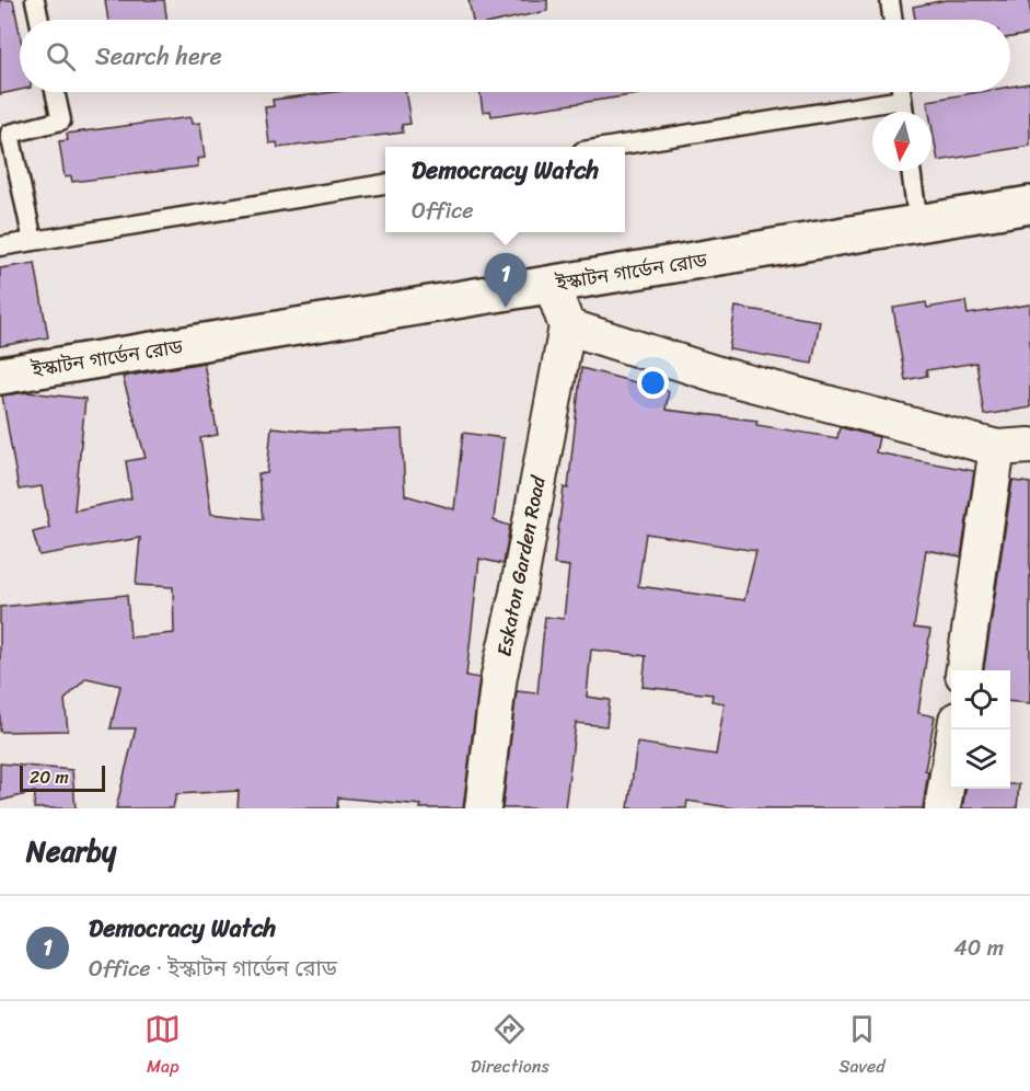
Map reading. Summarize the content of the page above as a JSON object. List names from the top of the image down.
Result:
{
  "streets": {
    "main road": ["ইস্কাটন গার্ডেন রোড"],
    "street": ["Eskaton Garden Road"]
  },
  "scale_bar": "20 m",
  "north": "bottom",
  "page": {
    "search": "Search here",
    "popup": ["Democracy Watch", "Office"],
    "pins": "1",
    "scale": "20 m",
    "heading": "Nearby",
    "list": [
      {
        "mark": "1",
        "name": "Democracy Watch",
        "note": "Office · ইস্কাটন গার্ডেন রোড",
        "value": "40 m"
      }
    ],
    "nav": ["Map", "Directions", "Saved"]
  }
}
